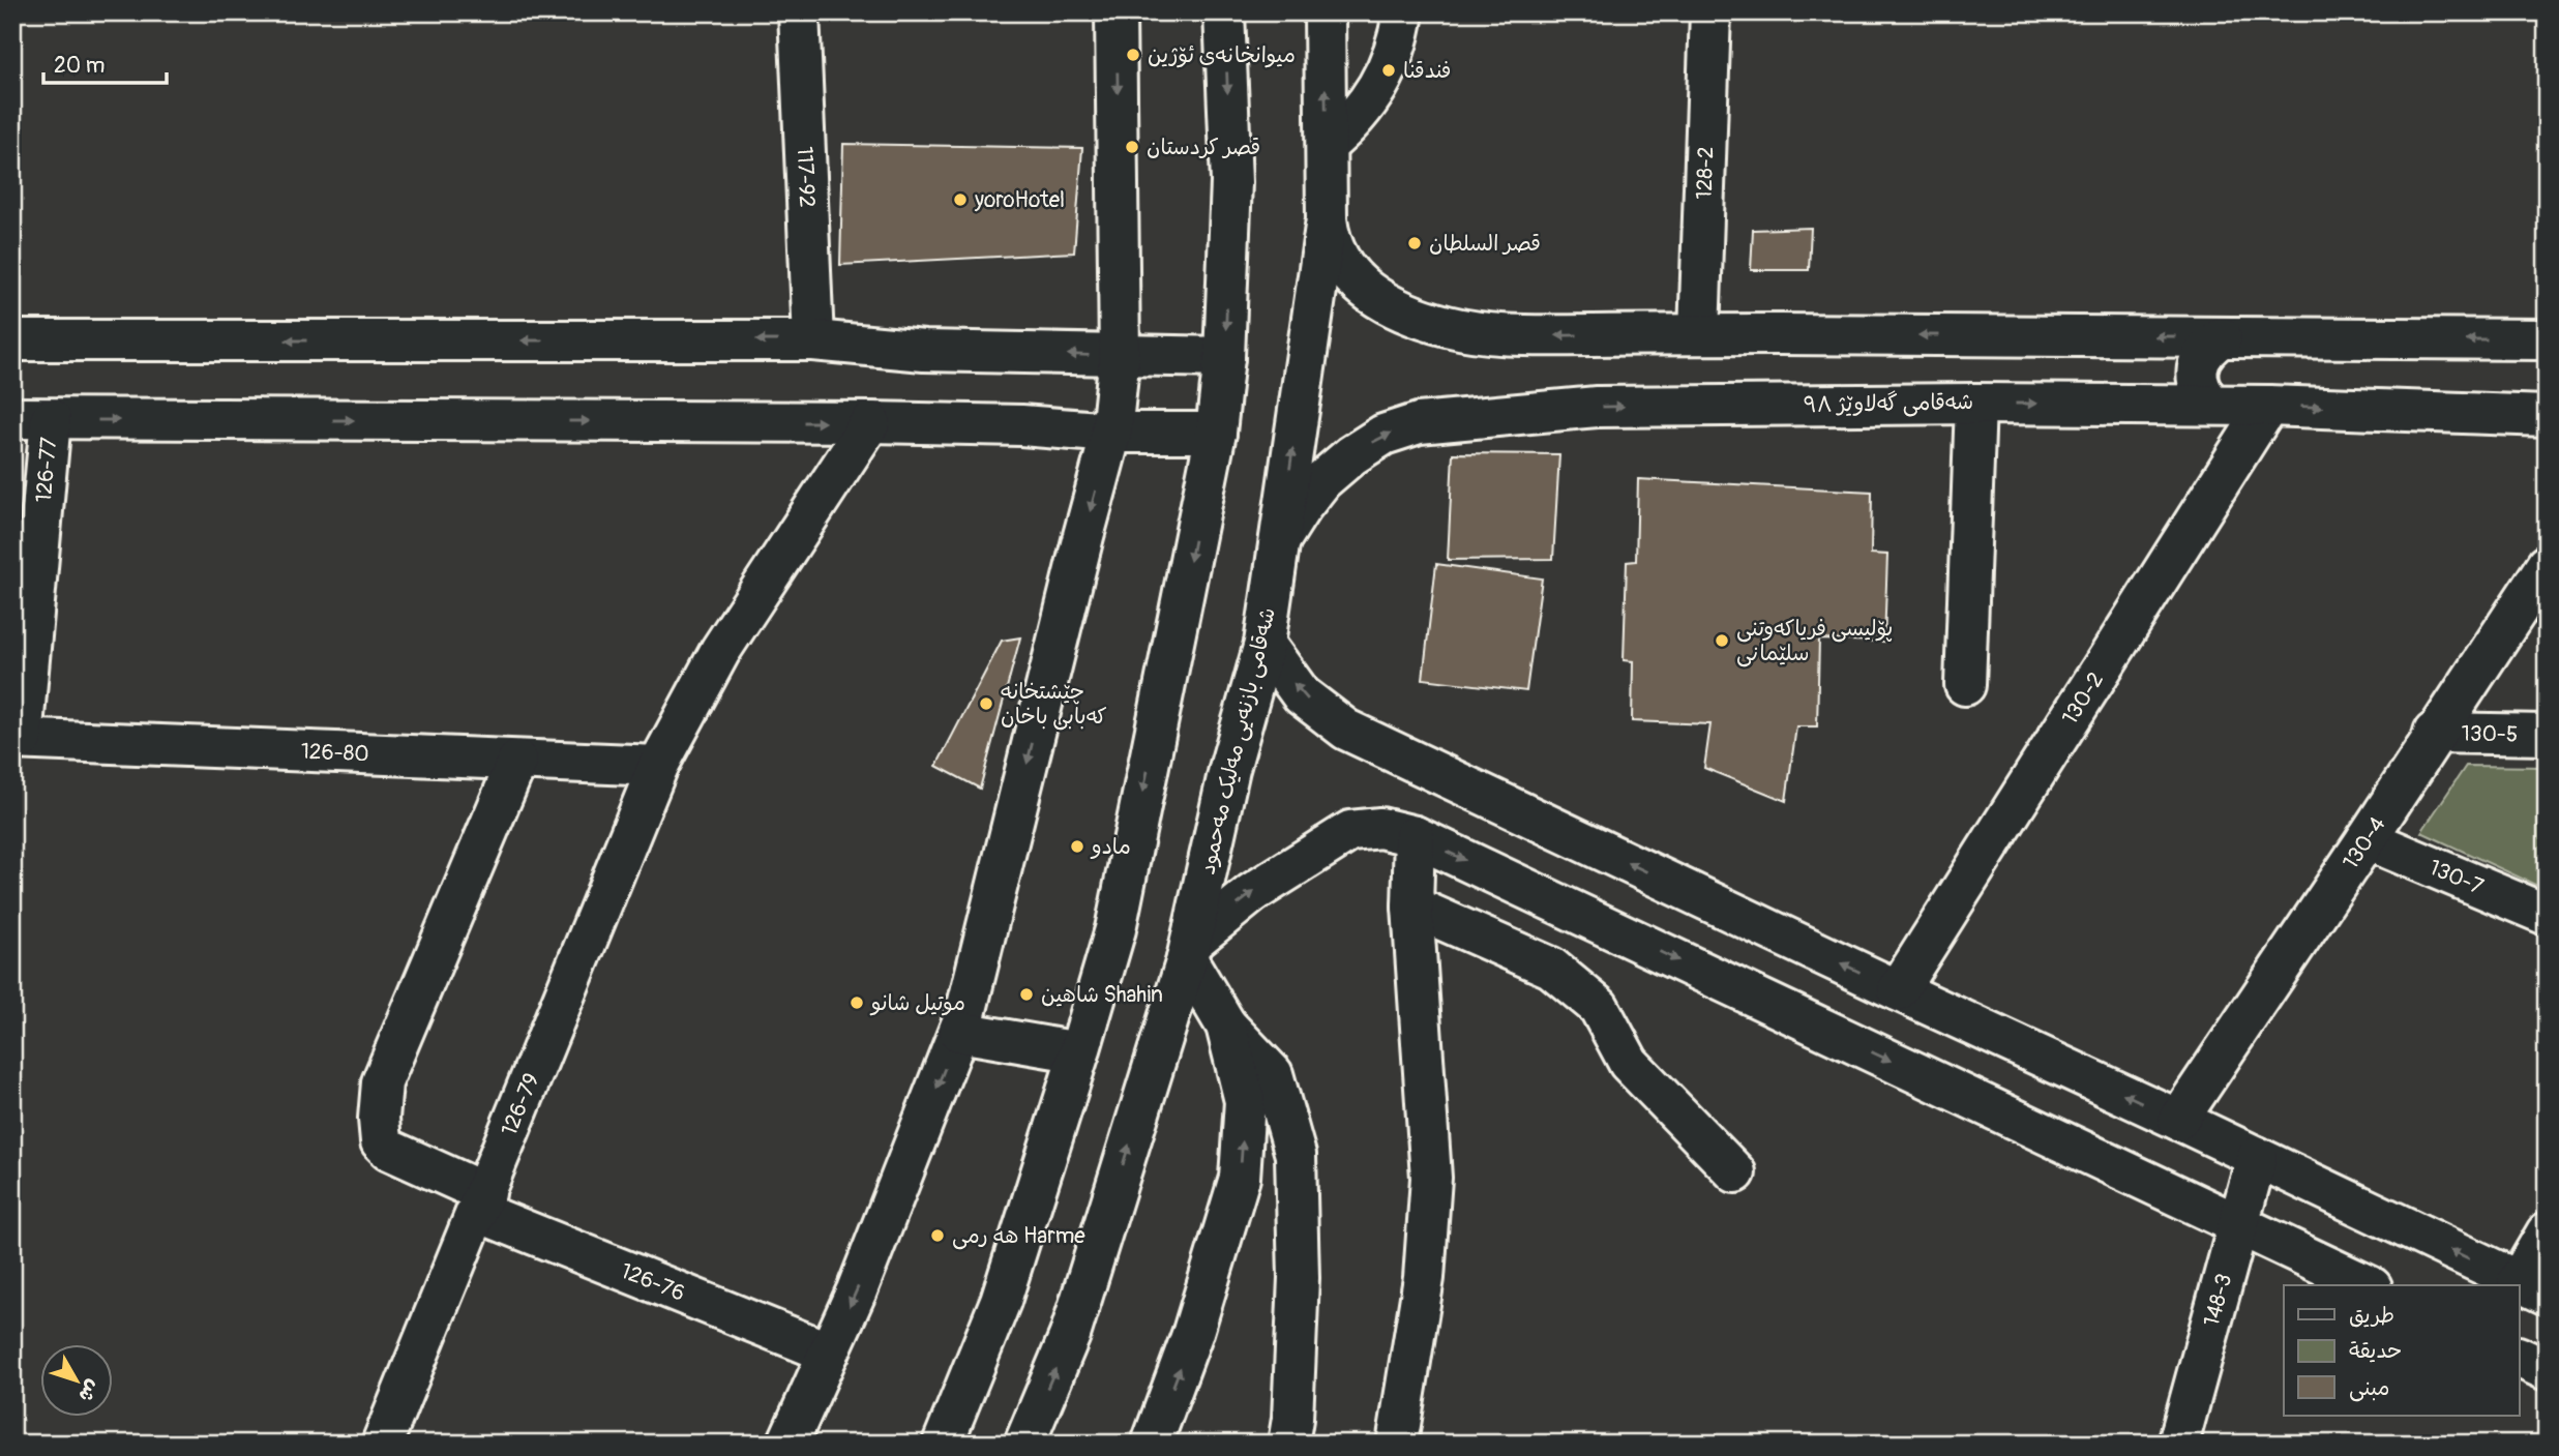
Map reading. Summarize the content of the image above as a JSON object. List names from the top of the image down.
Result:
{
  "streets": {
    "main road": [
      "128-2",
      "117-92",
      "شەقامی گەلاوێژ ٩٨",
      "126-77",
      "130-2",
      "130-5",
      "شەقامی بازنەیی مەلیک مەحمود",
      "126-80",
      "130-4",
      "130-7",
      "126-79",
      "126-76",
      "148-3"
    ]
  },
  "crossings": [
    ["شەقامی گەلاوێژ ٩٨", "130-2"],
    ["شەقامی گەلاوێژ ٩٨", "شەقامی بازنەیی مەلیک مەحمود"],
    ["126-77", "126-80"],
    ["130-5", "130-4"],
    ["126-80", "126-79"],
    ["126-80", "126-76"],
    ["130-4", "130-7"],
    ["126-79", "126-76"]
  ],
  "places": [
    "میوانخانەی ئۆژین",
    "فندقنا",
    "قصر كردستان",
    "yoroHotel",
    "قصر السلطان",
    "پۆلیسی فریاکەوتنی سلێمانی",
    "چێشتخانە کەبابی باخان",
    "مادو",
    "شاهین Shahin",
    "موتيل شانو",
    "هه رمی Harme"
  ],
  "legend": ["طريق", "حديقة", "مبنى"],
  "scale_bar": "20 m",
  "north": "bottom right"
}
